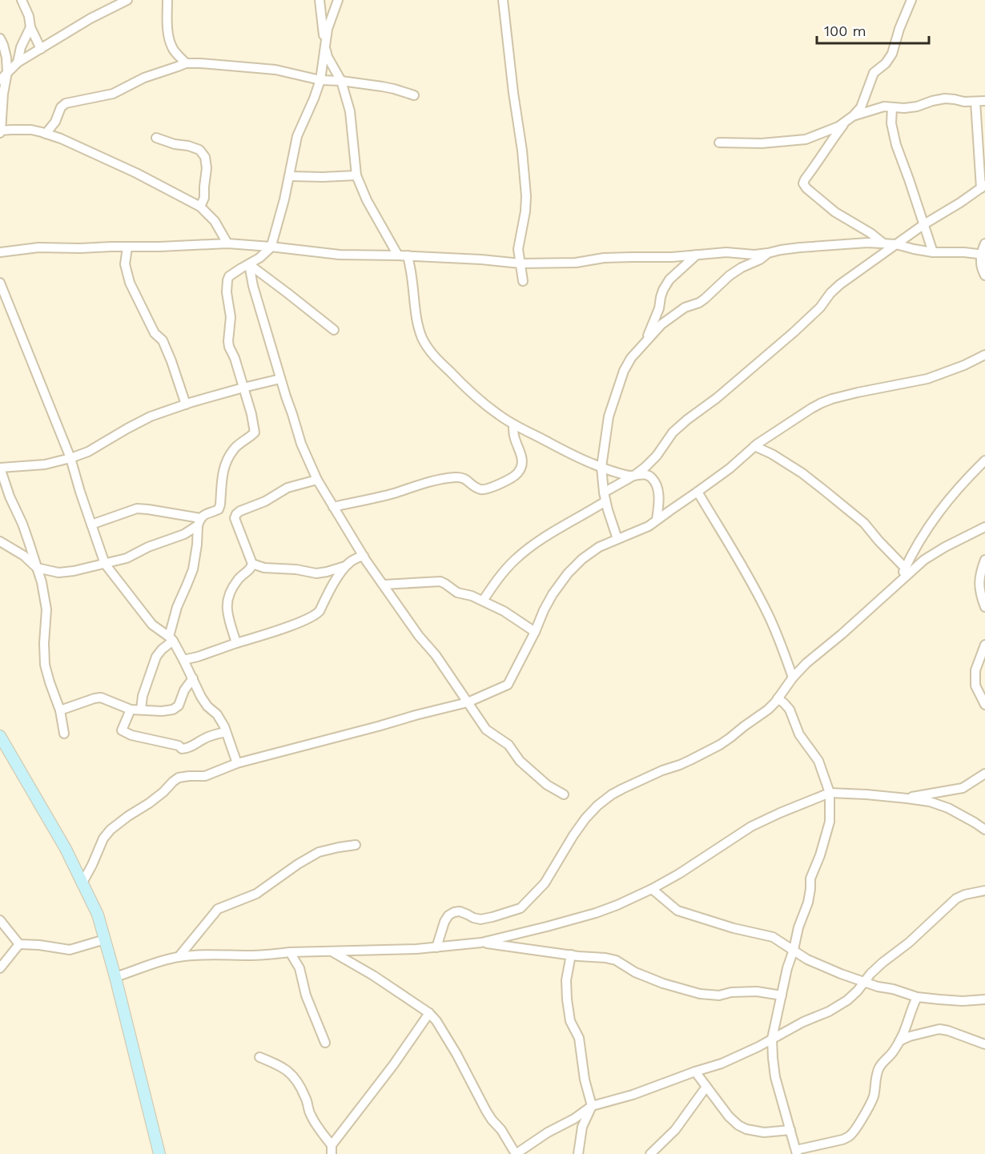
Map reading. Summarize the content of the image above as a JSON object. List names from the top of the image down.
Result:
{
  "scale_bar": "100 m"
}
